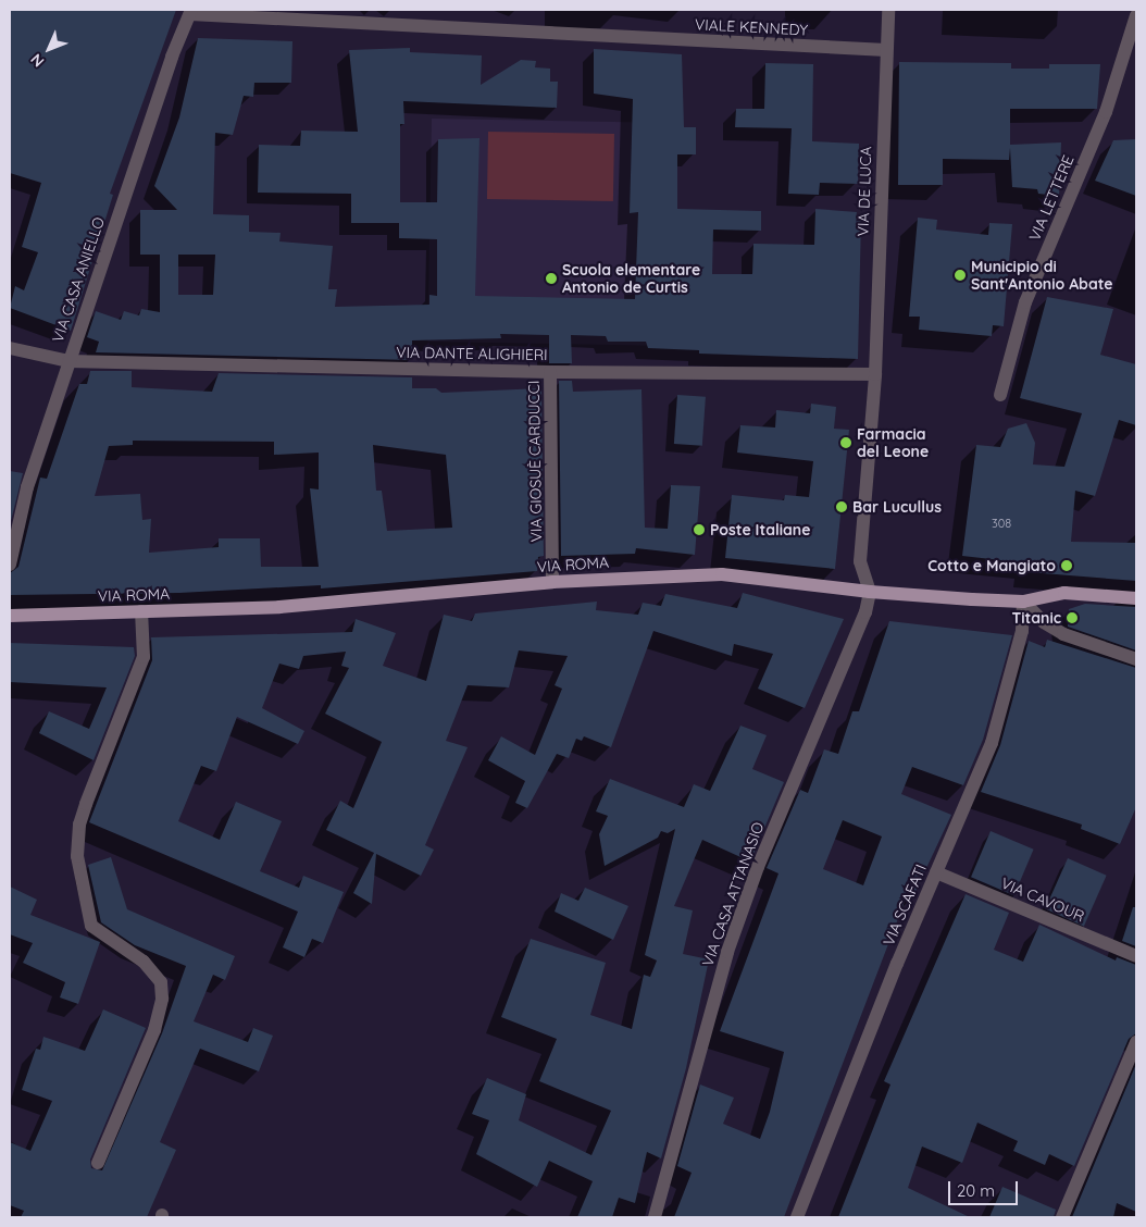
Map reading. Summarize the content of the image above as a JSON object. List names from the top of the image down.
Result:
{
  "streets": {
    "main road": ["VIA ROMA"],
    "street": [
      "VIALE KENNEDY",
      "VIA DE LUCA",
      "VIA LETTERE",
      "VIA CASA ANIELLO",
      "VIA DANTE ALIGHIERI",
      "VIA GIOSUÈ CARDUCCI",
      "VIA CASA ATTANASIO",
      "VIA CAVOUR",
      "VIA SCAFATI"
    ]
  },
  "crossings": [
    ["VIALE KENNEDY", "VIA DE LUCA"],
    ["VIALE KENNEDY", "VIA CASA ANIELLO"],
    ["VIA DE LUCA", "VIA DANTE ALIGHIERI"],
    ["VIA DE LUCA", "VIA ROMA"],
    ["VIA DE LUCA", "VIA CASA ATTANASIO"],
    ["VIA CASA ANIELLO", "VIA DANTE ALIGHIERI"],
    ["VIA DANTE ALIGHIERI", "VIA GIOSUÈ CARDUCCI"],
    ["VIA GIOSUÈ CARDUCCI", "VIA ROMA"],
    ["VIA ROMA", "VIA CASA ATTANASIO"],
    ["VIA ROMA", "VIA SCAFATI"],
    ["VIA CAVOUR", "VIA SCAFATI"]
  ],
  "places": [
    "Municipio di Sant'Antonio Abate",
    "Scuola elementare Antonio de Curtis",
    "Farmacia del Leone",
    "Bar Lucullus",
    "Poste Italiane",
    "Cotto e Mangiato",
    "Titanic"
  ],
  "house_numbers": ["308"],
  "scale_bar": "20 m",
  "north": "bottom left"
}
